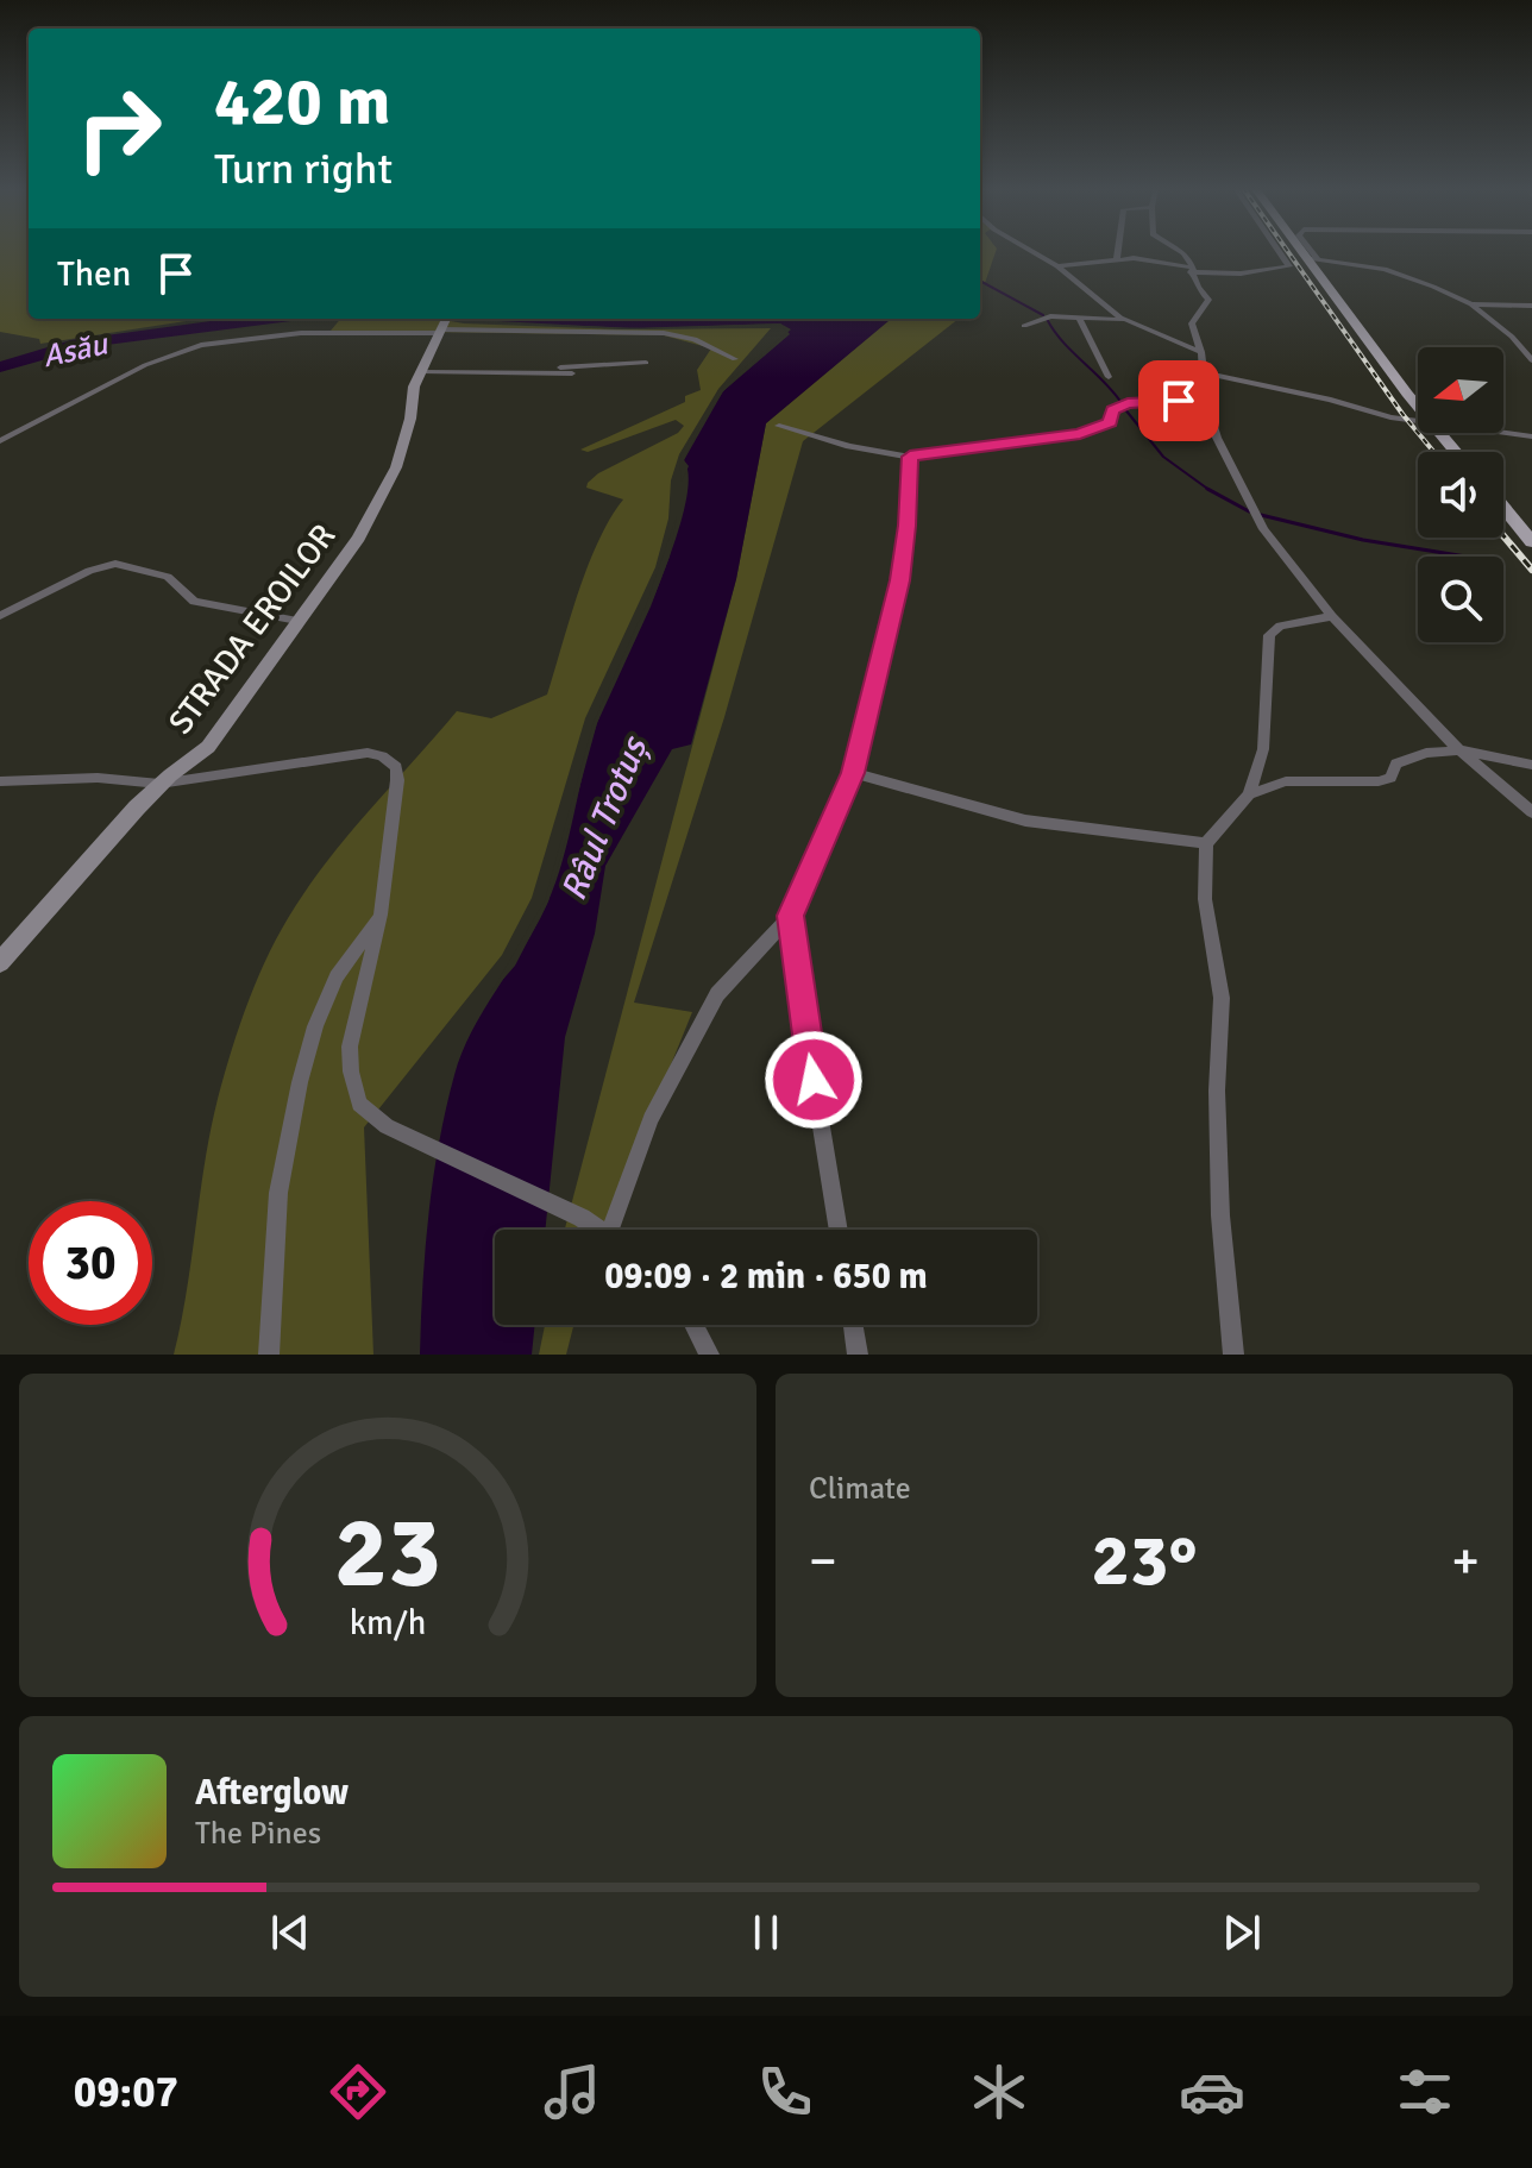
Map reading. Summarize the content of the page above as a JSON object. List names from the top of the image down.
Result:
{
  "streets": {
    "main road": ["STRADA EROILOR"]
  },
  "water": ["Asău", "Râul Trotuș"],
  "north": "left",
  "page": {
    "turn": ["420 m", "Turn right"],
    "then": "Then",
    "limit": "30",
    "trip": "09:09 · 2 min · 650 m",
    "tile": "Climate",
    "heat": ["−", "23°", "+"],
    "song": ["Afterglow", "The Pines"],
    "tabs": "09:07",
    "gauge": ["23", "km/h"]
  }
}
